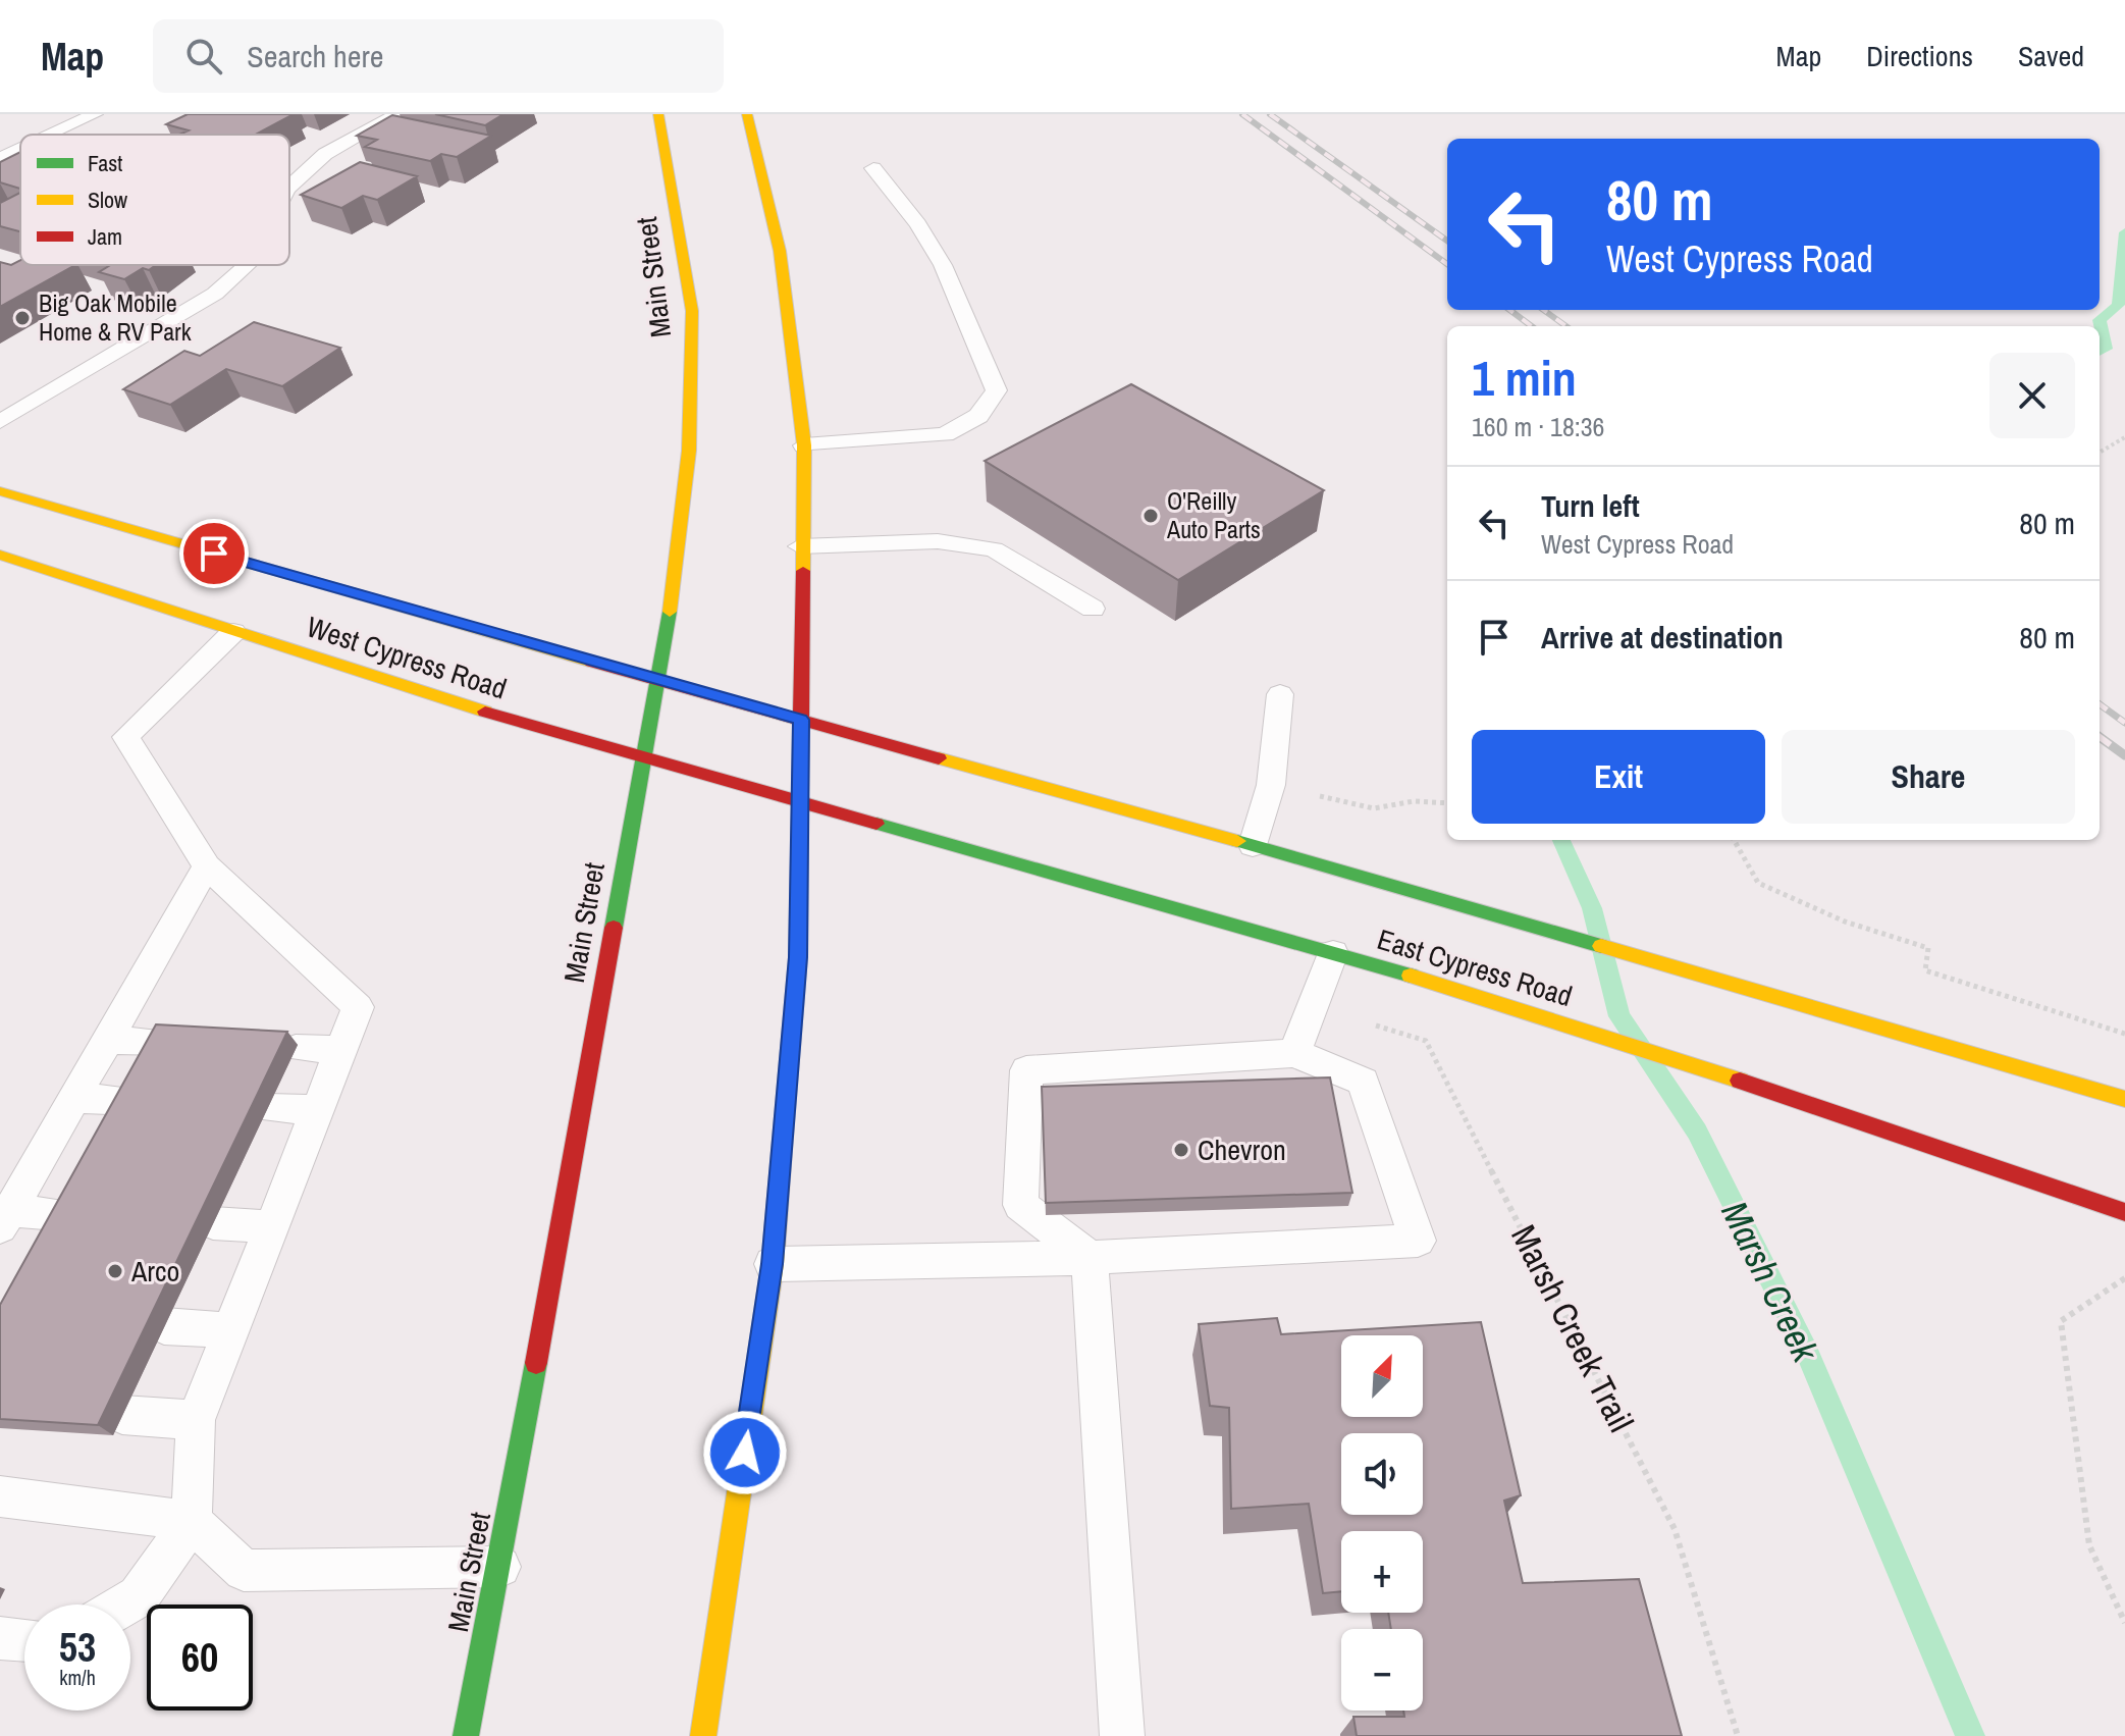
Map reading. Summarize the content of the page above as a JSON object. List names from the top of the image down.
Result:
{
  "streets": {
    "main road": ["Main Street", "West Cypress Road", "East Cypress Road"],
    "path": ["Marsh Creek Trail"]
  },
  "crossings": [
    ["Main Street", "West Cypress Road"],
    ["West Cypress Road", "East Cypress Road"]
  ],
  "water": ["Marsh Creek"],
  "places": [
    "Big Oak Mobile Home & RV Park",
    "O'Reilly Auto Parts",
    "Chevron",
    "Arco"
  ],
  "legend": ["Fast", "Slow", "Jam"],
  "north": "top right",
  "page": {
    "header": "Map",
    "search": "Search here",
    "nav": ["Map", "Directions", "Saved"],
    "turn": ["80 m", "West Cypress Road"],
    "heading": ["1 min", "160 m · 18:36"],
    "list": [
      {
        "name": "Turn left",
        "note": "West Cypress Road",
        "value": "80 m"
      },
      {
        "name": "Arrive at destination",
        "value": "80 m"
      }
    ],
    "buttons": ["Exit", "Share"],
    "map_buttons": ["+", "−"],
    "speed": "53 km/h",
    "limit": "60"
  }
}
